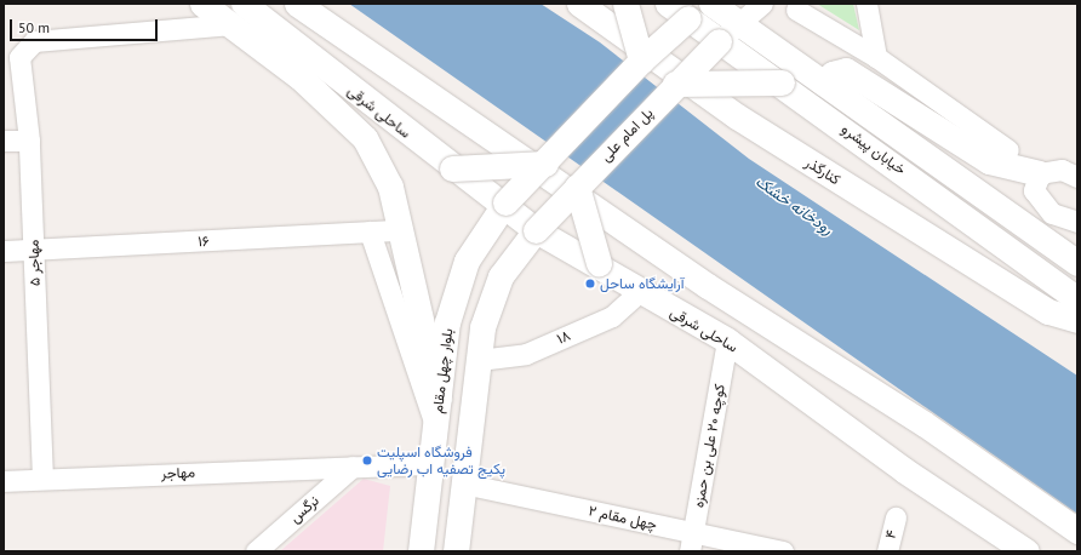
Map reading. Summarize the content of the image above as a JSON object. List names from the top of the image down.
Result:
{
  "streets": {
    "main road": [
      "ساحلی شرقی",
      "پل امام علی",
      "خیابان پیشرو",
      "کنارگذر",
      "بلوار چهل مقام"
    ],
    "street": [
      "۱۶",
      "۵ مهاجر",
      "۱۸",
      "کوچه ۲۰ علی بن حمزه",
      "مهاجر",
      "نرگس",
      "چهل مقام ۲",
      "۴"
    ]
  },
  "crossings": [
    ["ساحلی شرقی", "پل امام علی"],
    ["ساحلی شرقی", "۱۶"],
    ["ساحلی شرقی", "۵ مهاجر"],
    ["ساحلی شرقی", "۱۸"],
    ["ساحلی شرقی", "بلوار چهل مقام"],
    ["ساحلی شرقی", "کوچه ۲۰ علی بن حمزه"],
    ["پل امام علی", "خیابان پیشرو"],
    ["۱۶", "۵ مهاجر"],
    ["۵ مهاجر", "مهاجر"],
    ["بلوار چهل مقام", "مهاجر"],
    ["کوچه ۲۰ علی بن حمزه", "چهل مقام ۲"],
    ["مهاجر", "نرگس"]
  ],
  "water": ["رودخانه خشک"],
  "places": ["آرایشگاه ساحل", "فروشگاه اسپلیت پکیج تصفیه اب رضایی"],
  "scale_bar": "50 m"
}
